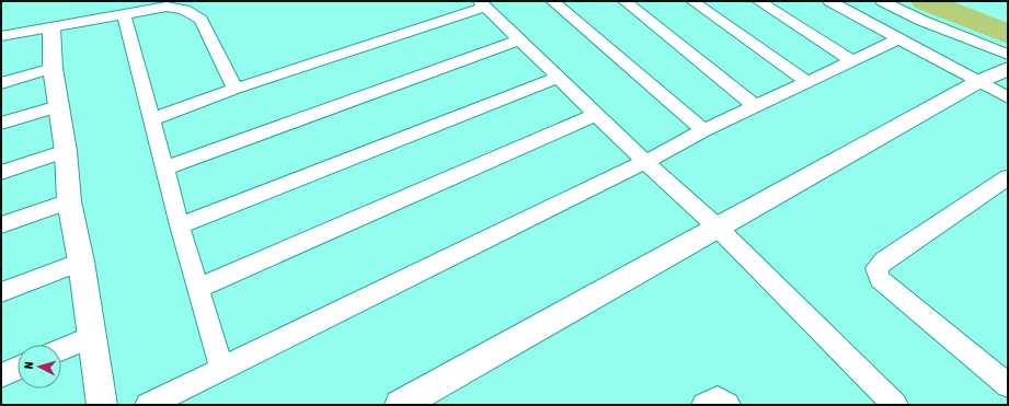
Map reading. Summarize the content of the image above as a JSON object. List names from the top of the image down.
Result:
{
  "north": "left"
}
